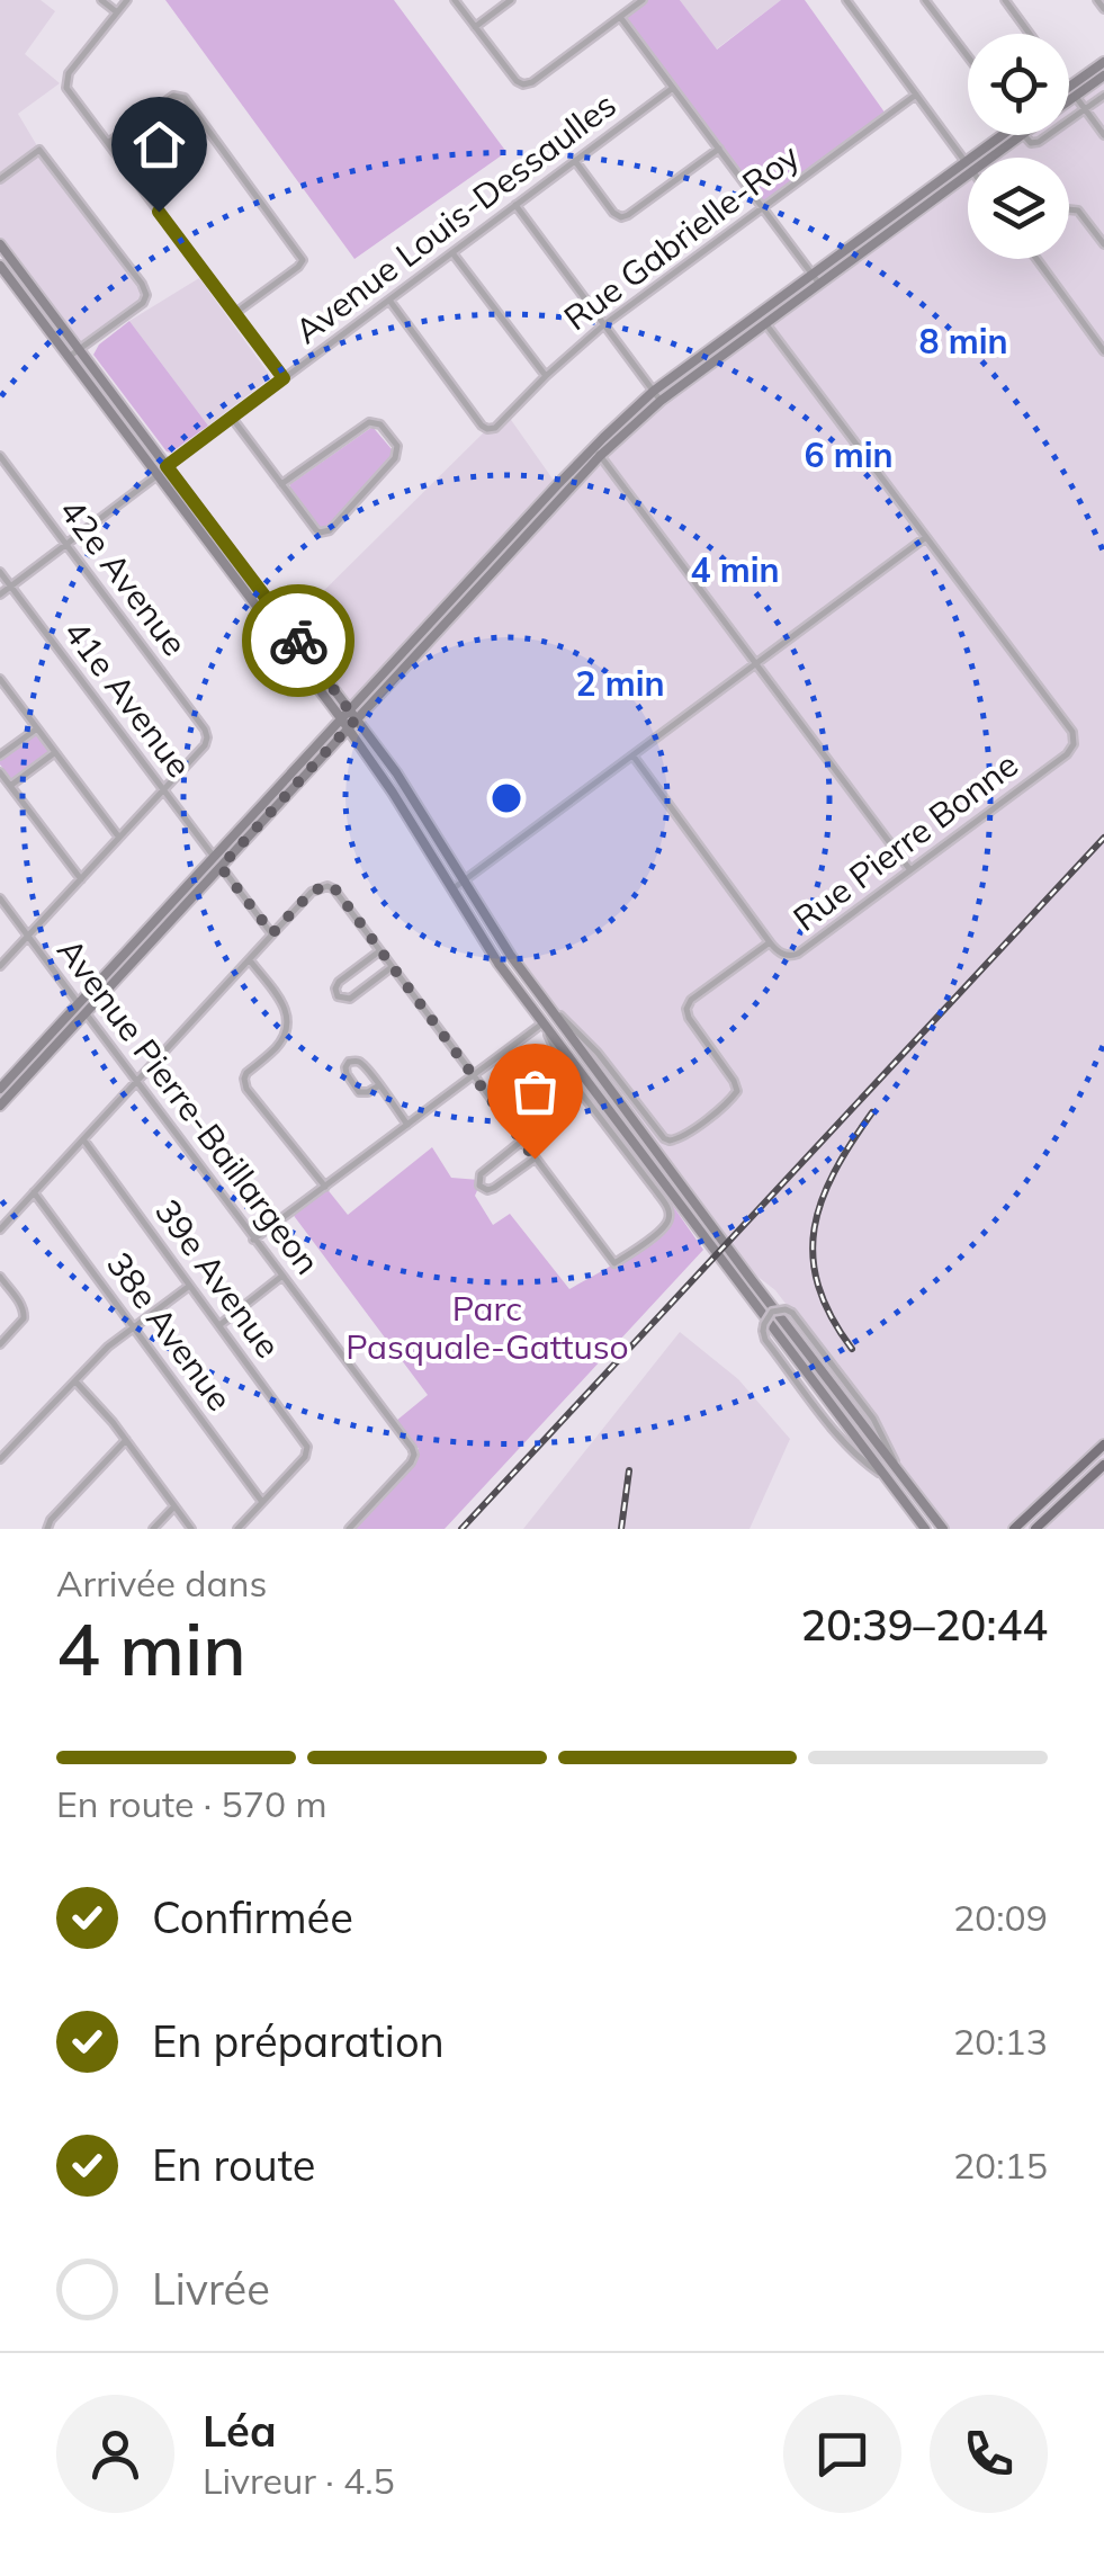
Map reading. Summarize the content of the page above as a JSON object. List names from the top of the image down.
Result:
{
  "streets": {
    "street": [
      "Avenue Louis-Dessaulles",
      "Rue Gabrielle-Roy",
      "42e Avenue",
      "41e Avenue",
      "Rue Pierre Bonne",
      "Avenue Pierre-Baillargeon",
      "39e Avenue",
      "38e Avenue"
    ]
  },
  "crossings": [
    ["Avenue Louis-Dessaulles", "Rue Gabrielle-Roy"],
    ["Avenue Louis-Dessaulles", "42e Avenue"],
    ["Avenue Louis-Dessaulles", "41e Avenue"],
    ["42e Avenue", "41e Avenue"],
    ["39e Avenue", "38e Avenue"]
  ],
  "parks": ["Parc Pasquale-Gattuso"],
  "page": {
    "heading": ["4 min", "Arrivée dans", "20:39–20:44"],
    "panel": ["Léa", "Livreur · 4.5"],
    "bar": "En route · 570 m",
    "list": [
      ["Confirmée", "20:09"],
      ["En préparation", "20:13"],
      ["En route", "20:15"],
      "Livrée"
    ]
  },
  "rings": [
    "8 min",
    "6 min",
    "4 min",
    "2 min"
  ]
}
